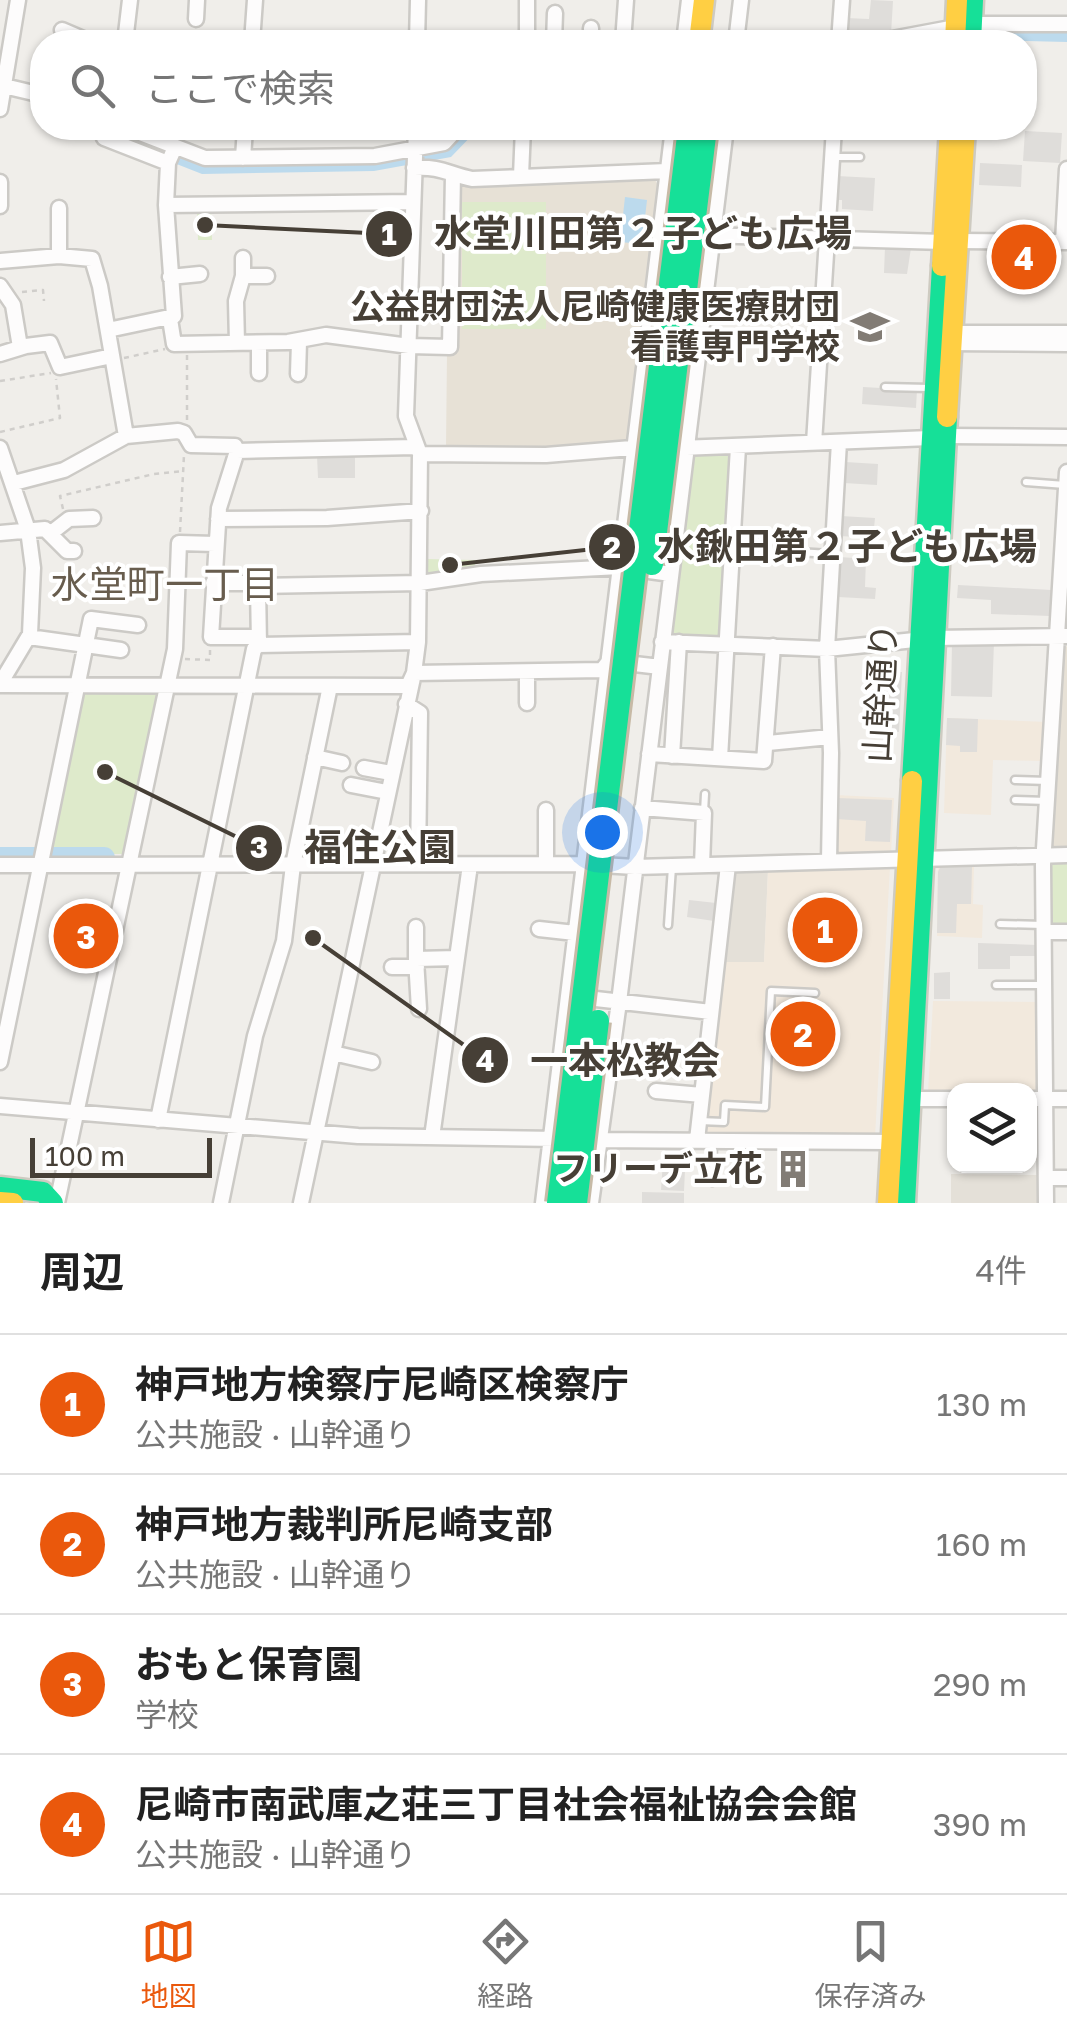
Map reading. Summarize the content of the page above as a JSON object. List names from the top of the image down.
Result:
{
  "streets": {
    "main road": ["山幹通り"]
  },
  "districts": ["水堂町一丁目"],
  "places": {
    "other": [
      "水堂川田第２子ども広場",
      "水鍬田第２子ども広場",
      "福住公園",
      "一本松教会"
    ],
    "school or university": ["公益財団法人尼崎健康医療財団 看護専門学校"],
    "building": ["フリーデ立花"]
  },
  "scale_bar": "100 m",
  "page": {
    "search": "ここで検索",
    "pins": [
      "4",
      "1",
      "3",
      "2"
    ],
    "scale": "100 m",
    "heading": ["周辺", "4件"],
    "list": [
      {
        "mark": "1",
        "name": "神戸地方検察庁尼崎区検察庁",
        "note": "公共施設 · 山幹通り",
        "value": "130 m"
      },
      {
        "mark": "2",
        "name": "神戸地方裁判所尼崎支部",
        "note": "公共施設 · 山幹通り",
        "value": "160 m"
      },
      {
        "mark": "3",
        "name": "おもと保育園",
        "note": "学校",
        "value": "290 m"
      },
      {
        "mark": "4",
        "name": "尼崎市南武庫之荘三丁目社会福祉協会会館",
        "note": "公共施設 · 山幹通り",
        "value": "390 m"
      }
    ],
    "nav": ["地図", "経路", "保存済み"]
  }
}
